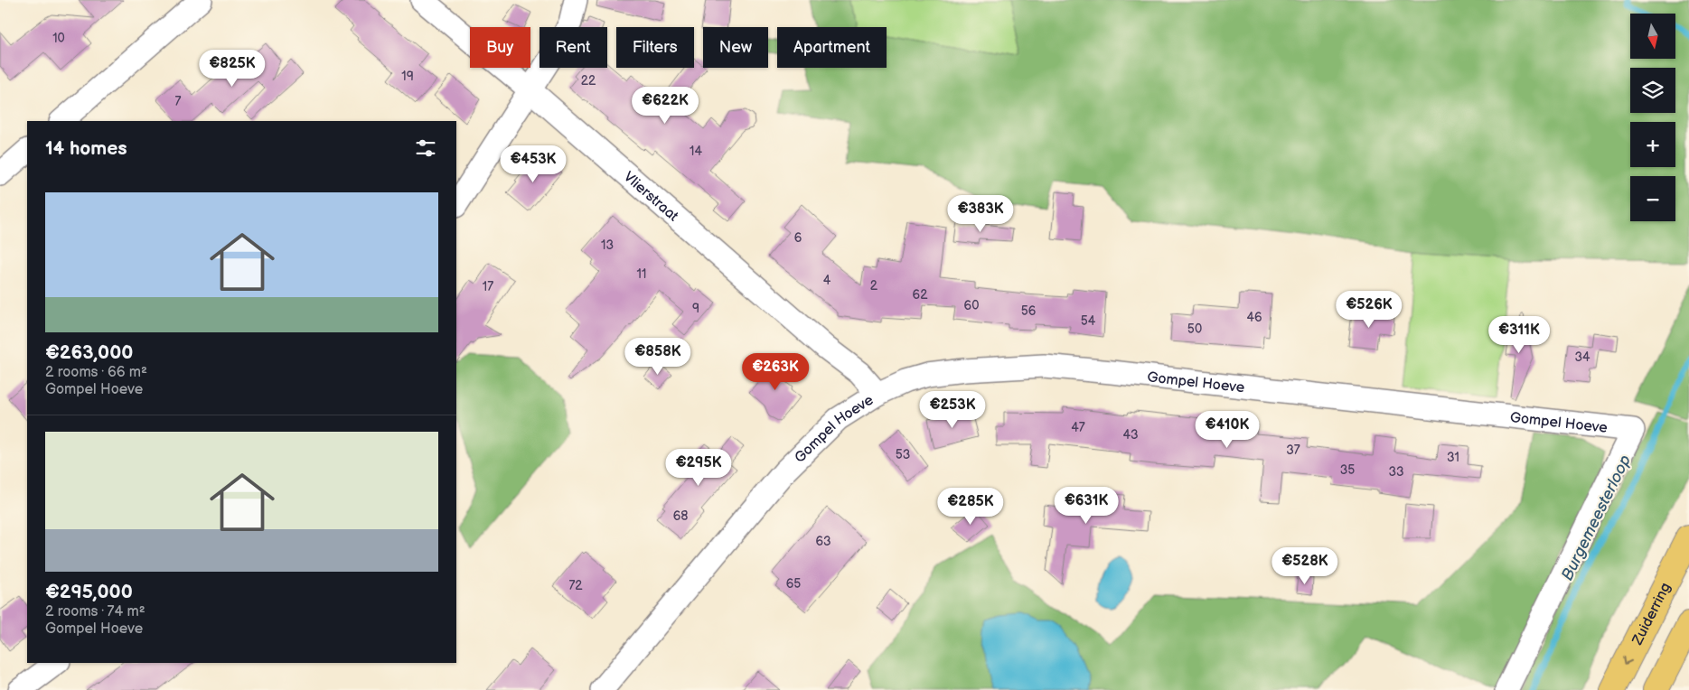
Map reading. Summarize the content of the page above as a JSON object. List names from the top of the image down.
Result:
{
  "streets": {
    "highway": ["Zuiderring"],
    "street": ["Vlierstraat", "Gompel Hoeve"]
  },
  "crossings": [
    ["Vlierstraat", "Gompel Hoeve"]
  ],
  "water": ["Burgemeesterloop"],
  "house_numbers": [
    "10",
    "19",
    "22",
    "7",
    "14",
    "6",
    "13",
    "11",
    "4",
    "2",
    "17",
    "62",
    "60",
    "9",
    "56",
    "46",
    "54",
    "50",
    "34",
    "47",
    "43",
    "37",
    "53",
    "31",
    "35",
    "33",
    "68",
    "63",
    "65",
    "72"
  ],
  "north": "bottom",
  "page": {
    "map_buttons": ["+", "−"],
    "chip": [
      "Buy",
      "Rent",
      "Filters",
      "New",
      "Apartment"
    ],
    "price": [
      "€825K",
      "€622K",
      "€453K",
      "€383K",
      "€526K",
      "€311K",
      "€858K",
      "€263K",
      "€253K",
      "€410K",
      "€295K",
      "€631K",
      "€285K",
      "€528K"
    ],
    "heading": "14 homes",
    "list": [
      {
        "name": "€263,000",
        "note": "2 rooms · 66 m² · Gompel Hoeve"
      },
      {
        "name": "€295,000",
        "note": "2 rooms · 74 m² · Gompel Hoeve"
      }
    ]
  }
}
